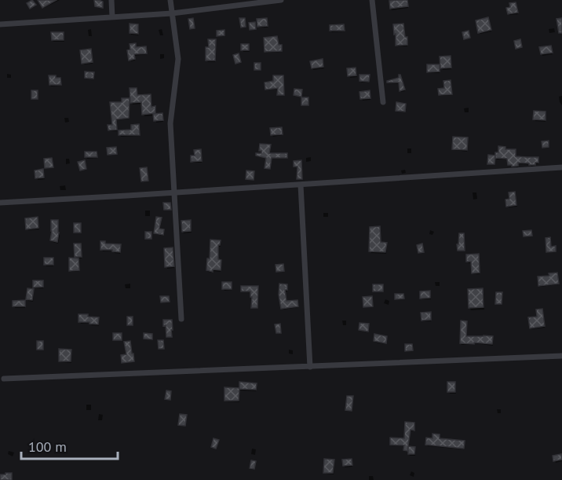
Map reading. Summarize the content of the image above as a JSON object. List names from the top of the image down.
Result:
{
  "scale_bar": "100 m"
}
